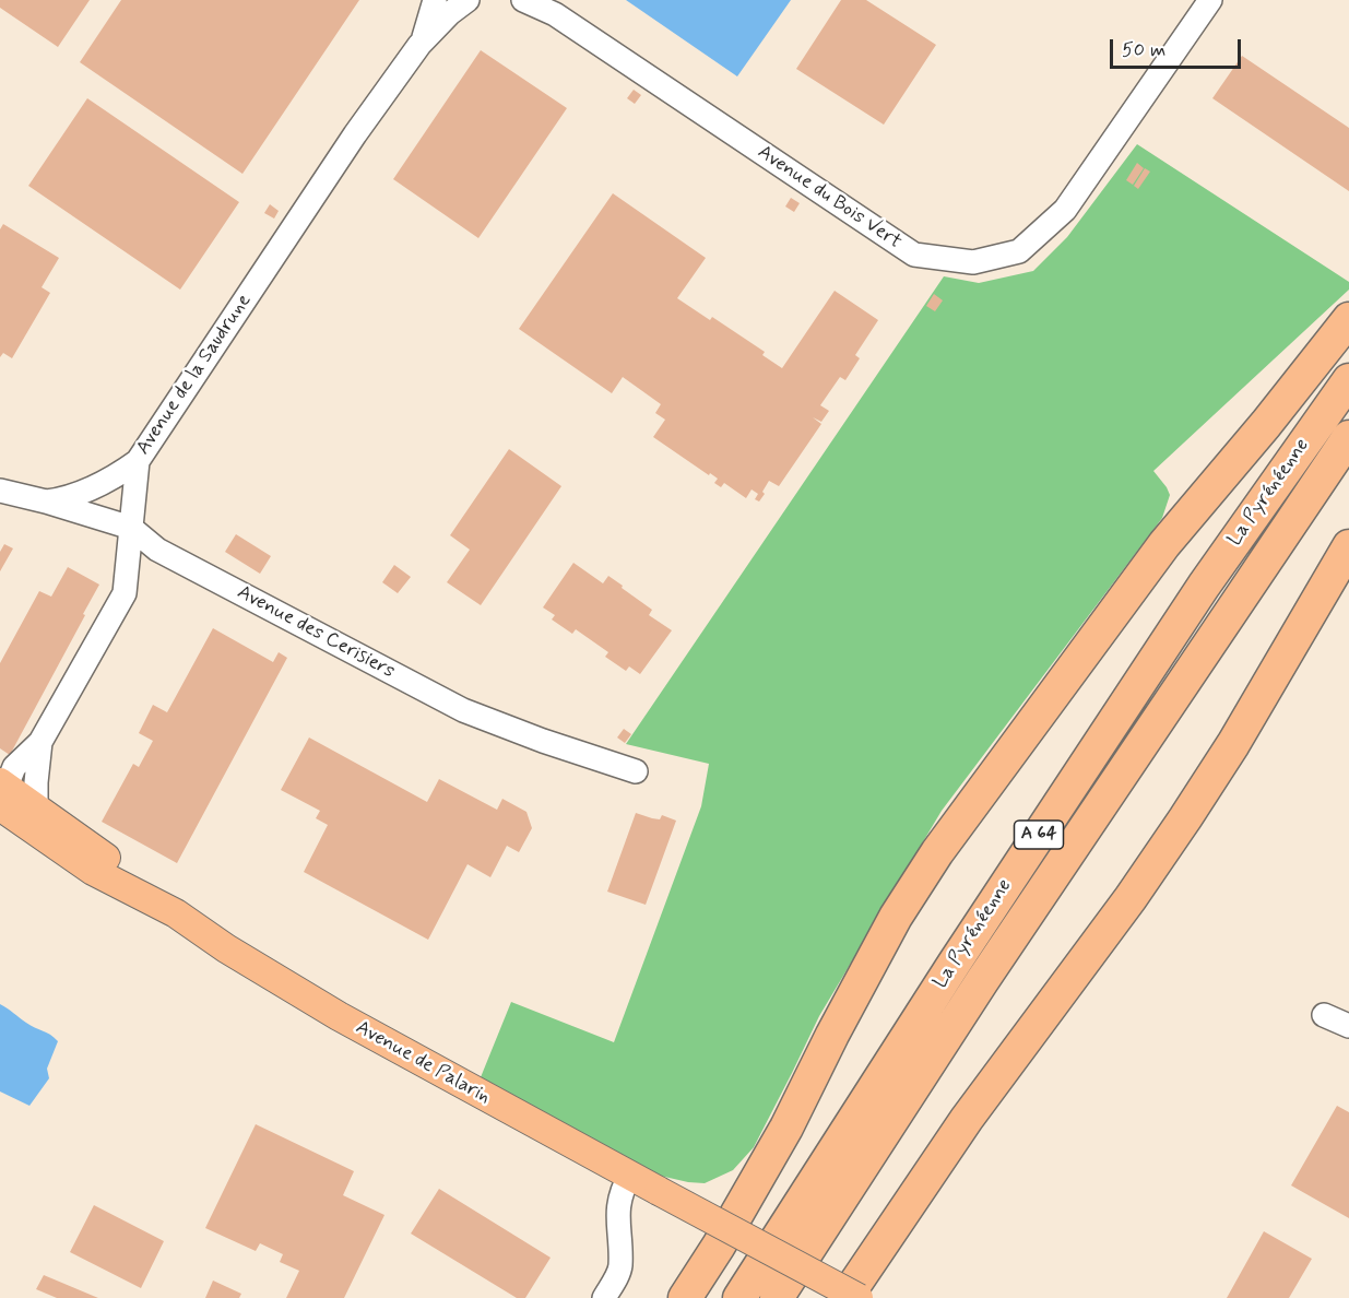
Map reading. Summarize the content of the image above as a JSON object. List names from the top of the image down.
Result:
{
  "streets": {
    "highway": ["La Pyrénéenne", "A 64"],
    "main road": ["Avenue de Palarin"],
    "street": ["Avenue du Bois Vert", "Avenue de la Saudrune", "Avenue des Cerisiers"]
  },
  "crossings": [
    ["Avenue de la Saudrune", "Avenue des Cerisiers"],
    ["Avenue de la Saudrune", "Avenue de Palarin"]
  ],
  "scale_bar": "50 m"
}
